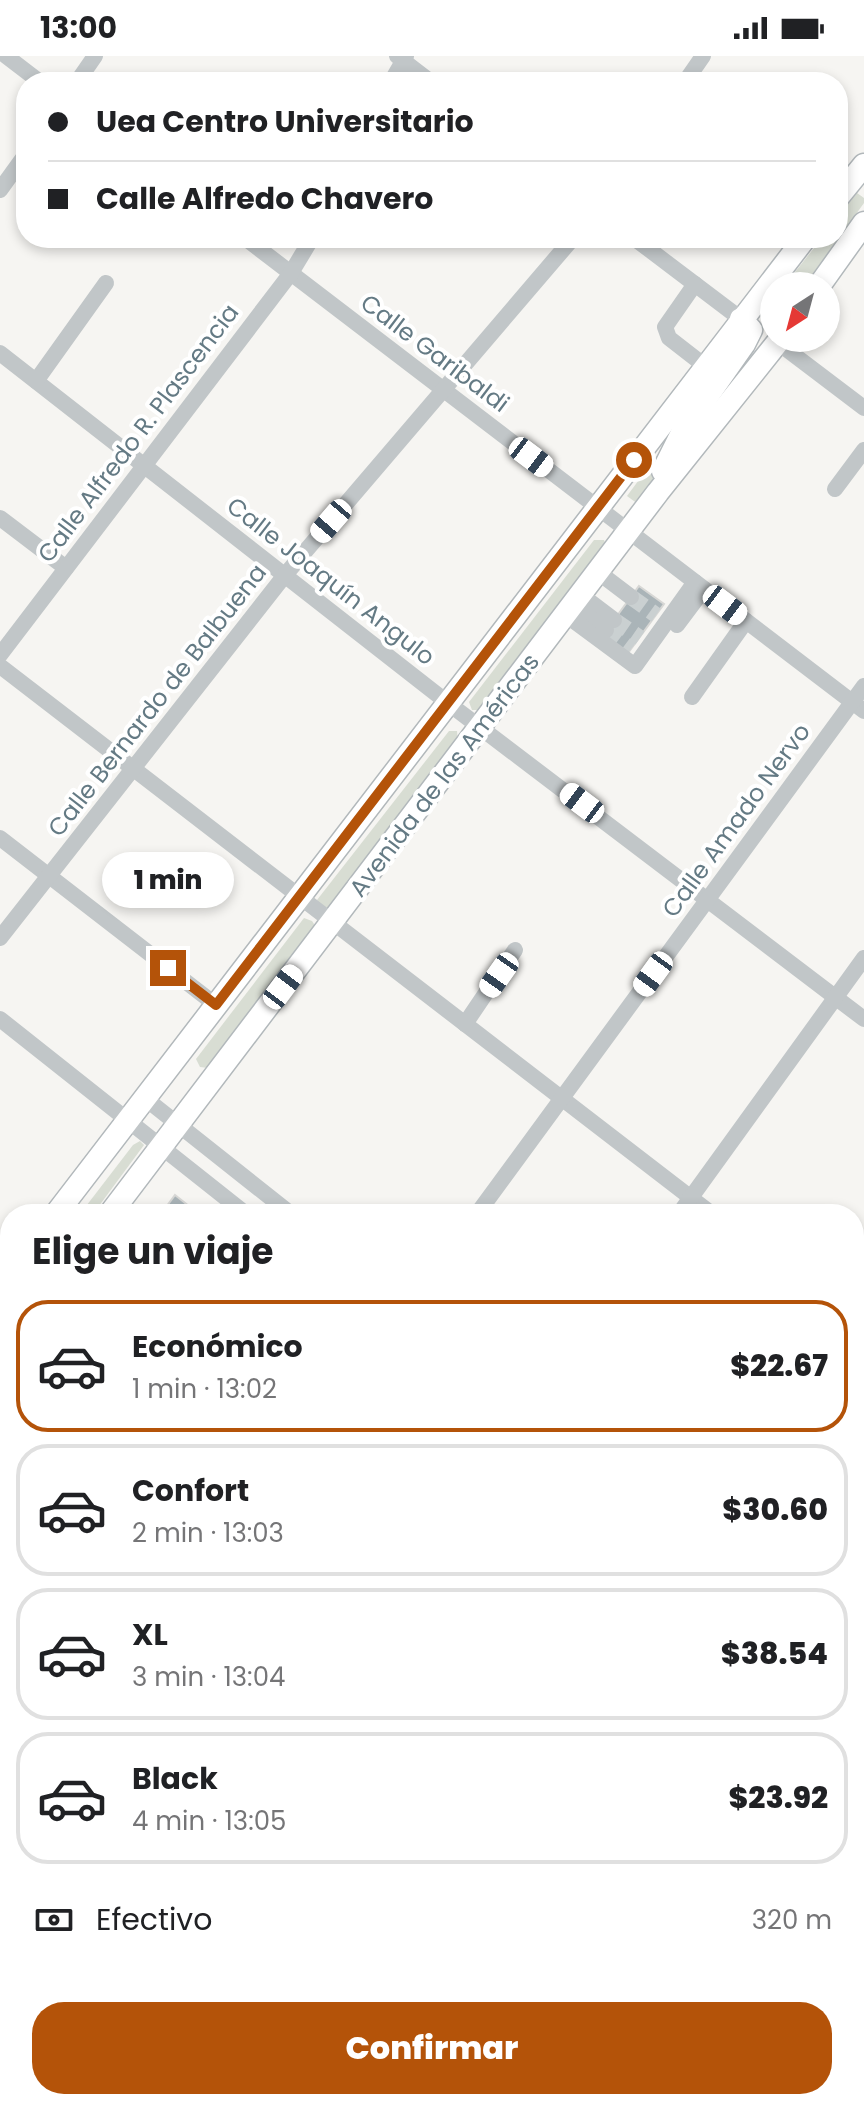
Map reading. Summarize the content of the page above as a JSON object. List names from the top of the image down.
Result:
{
  "streets": {
    "main road": ["Avenida de las Américas"],
    "street": [
      "Calle Garibaldi",
      "Calle Alfredo R. Plascencia",
      "Calle Joaquín Angulo",
      "Calle Bernardo de Balbuena",
      "Calle Amado Nervo"
    ]
  },
  "crossings": [
    ["Calle Garibaldi", "Calle Alfredo R. Plascencia"],
    ["Calle Garibaldi", "Calle Bernardo de Balbuena"],
    ["Calle Garibaldi", "Avenida de las Américas"],
    ["Calle Garibaldi", "Calle Amado Nervo"],
    ["Calle Alfredo R. Plascencia", "Calle Joaquín Angulo"],
    ["Calle Joaquín Angulo", "Calle Bernardo de Balbuena"],
    ["Calle Joaquín Angulo", "Avenida de las Américas"],
    ["Calle Joaquín Angulo", "Calle Amado Nervo"]
  ],
  "north": "bottom left",
  "page": {
    "status": "13:00",
    "banner": ["Uea Centro Universitario", "Calle Alfredo Chavero"],
    "bubble": "1 min",
    "heading": "Elige un viaje",
    "list": [
      {
        "name": "Económico",
        "note": "1 min · 13:02",
        "value": "$22.67"
      },
      {
        "name": "Confort",
        "note": "2 min · 13:03",
        "value": "$30.60"
      },
      {
        "name": "XL",
        "note": "3 min · 13:04",
        "value": "$38.54"
      },
      {
        "name": "Black",
        "note": "4 min · 13:05",
        "value": "$23.92"
      }
    ],
    "pay": ["Efectivo", "320 m"],
    "buttons": "Confirmar"
  }
}
